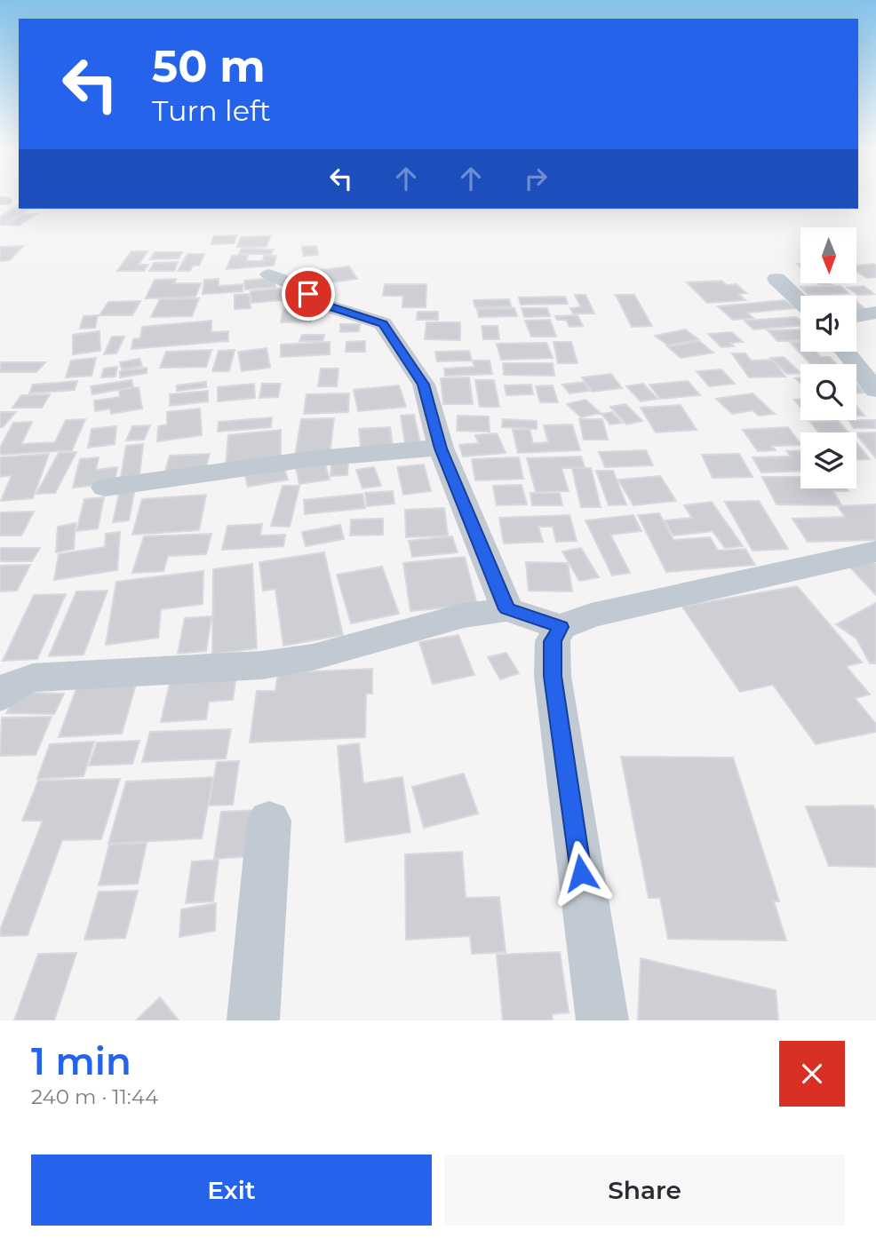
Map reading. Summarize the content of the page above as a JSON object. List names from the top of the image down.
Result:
{
  "north": "bottom",
  "page": {
    "turn": ["50 m", "Turn left"],
    "heading": ["1 min", "240 m · 11:44"],
    "buttons": ["Exit", "Share"]
  }
}
